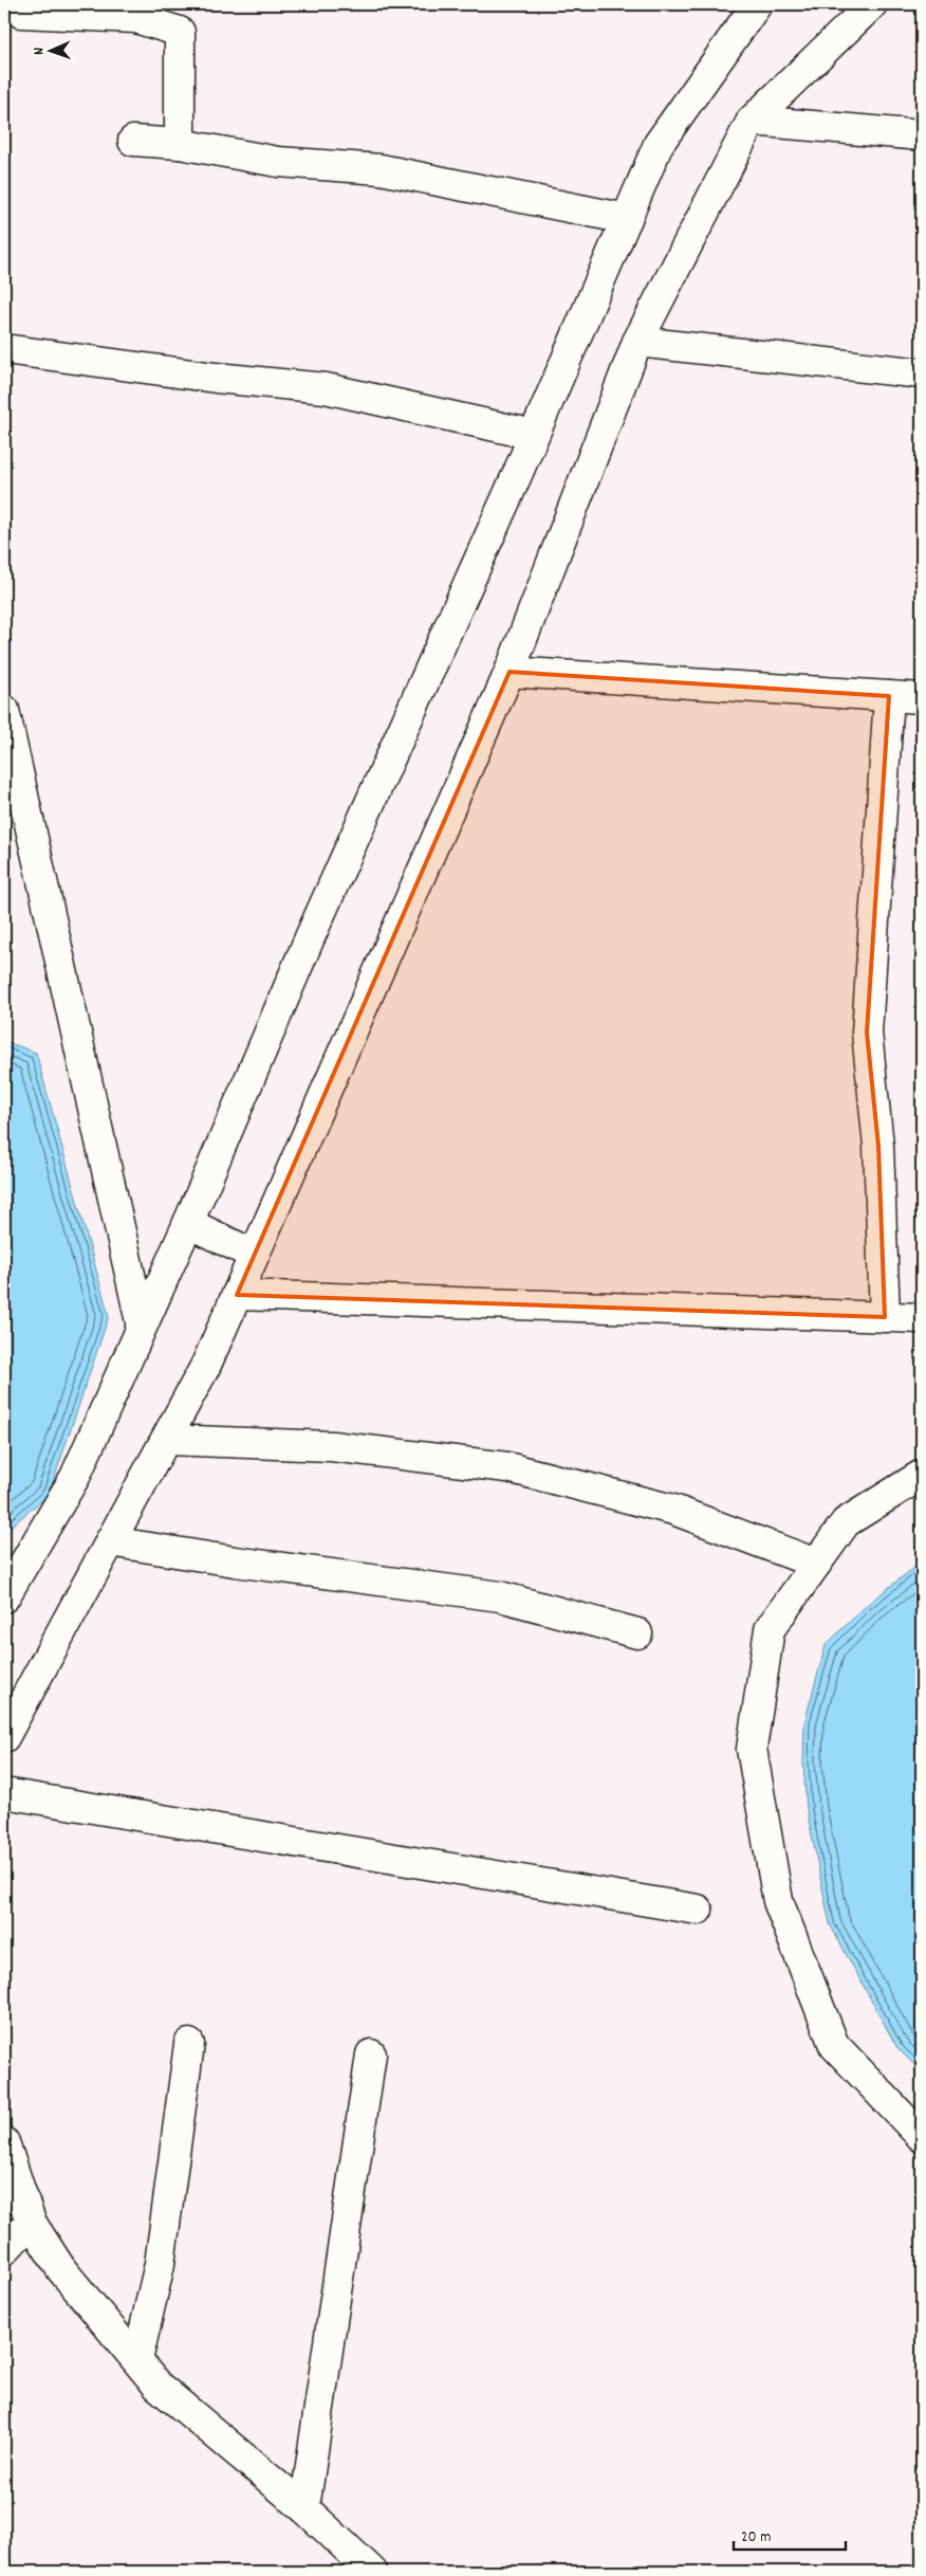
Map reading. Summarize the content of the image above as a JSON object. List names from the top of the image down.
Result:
{
  "scale_bar": "20 m",
  "north": "left"
}
